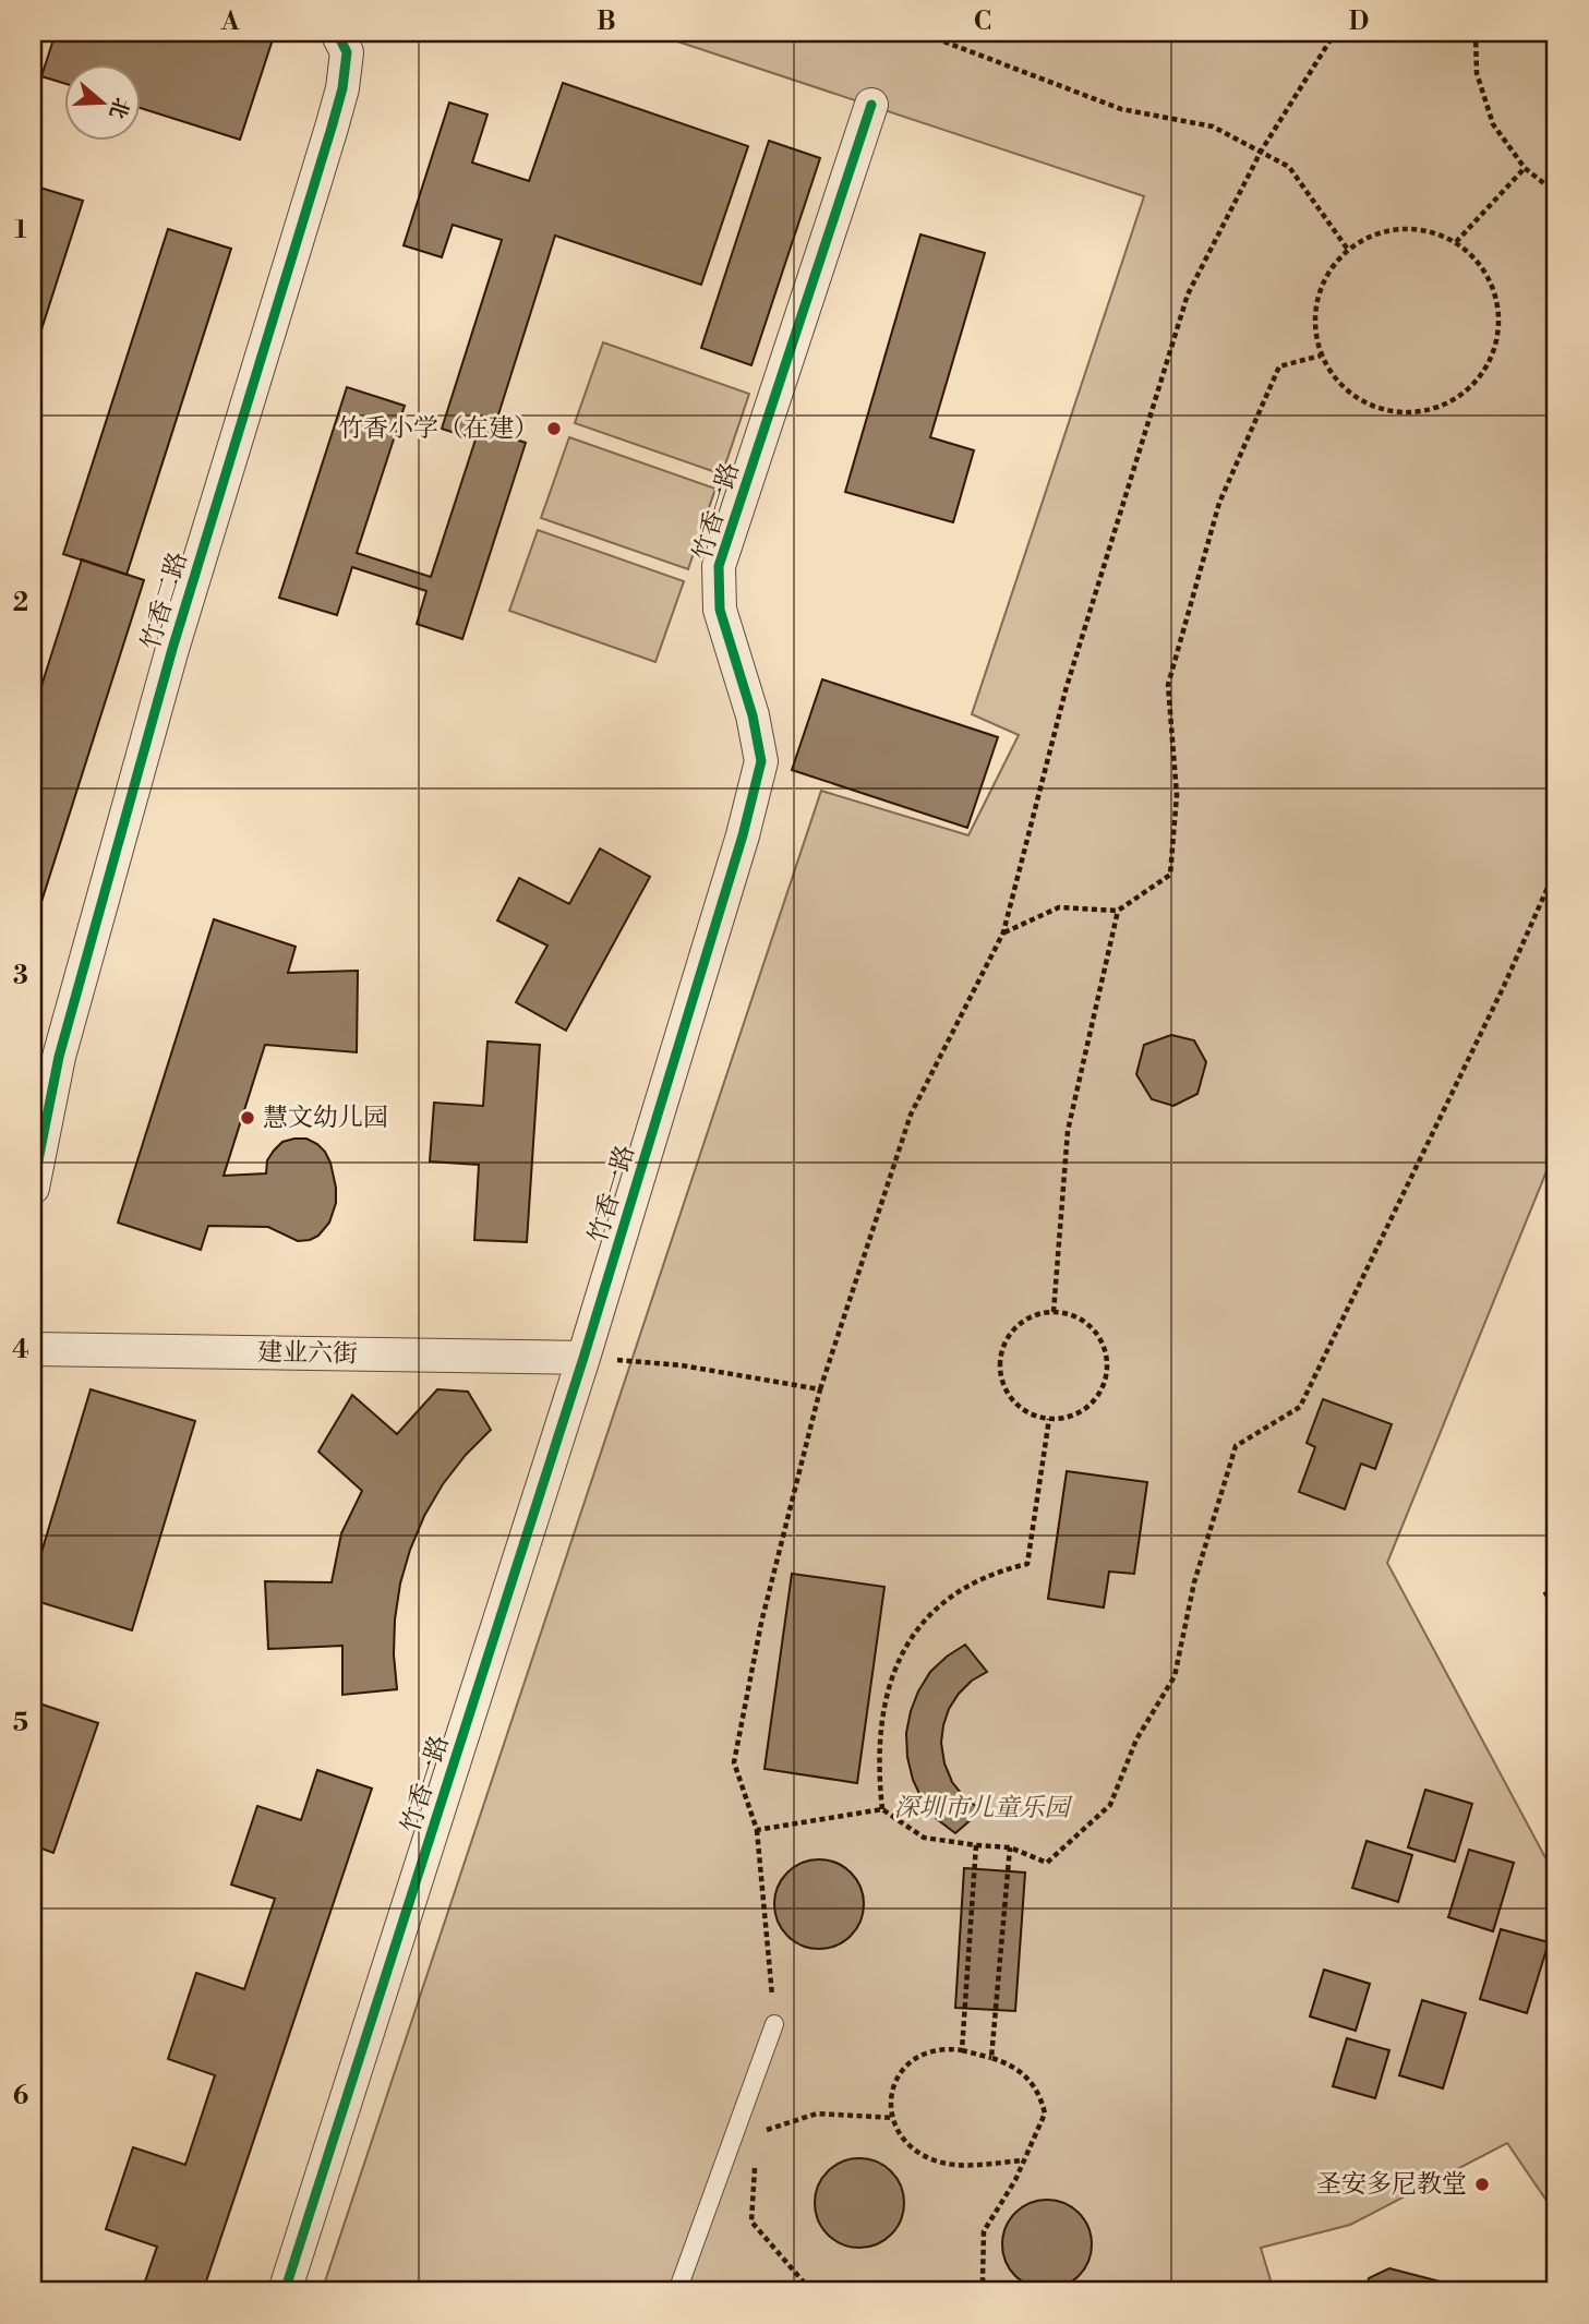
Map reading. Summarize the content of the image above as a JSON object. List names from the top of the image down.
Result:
{
  "streets": {
    "street": ["竹香一路", "竹香二路", "建业六街"]
  },
  "crossings": [
    ["竹香一路", "建业六街"]
  ],
  "parks": ["深圳市儿童乐园"],
  "places": ["竹香小学（在建）", "慧文幼儿园", "圣安多尼教堂"],
  "north": "right",
  "grid": {
    "columns": [
      "A",
      "B",
      "C",
      "D"
    ],
    "rows": [
      "1",
      "2",
      "3",
      "4",
      "5",
      "6"
    ]
  }
}
